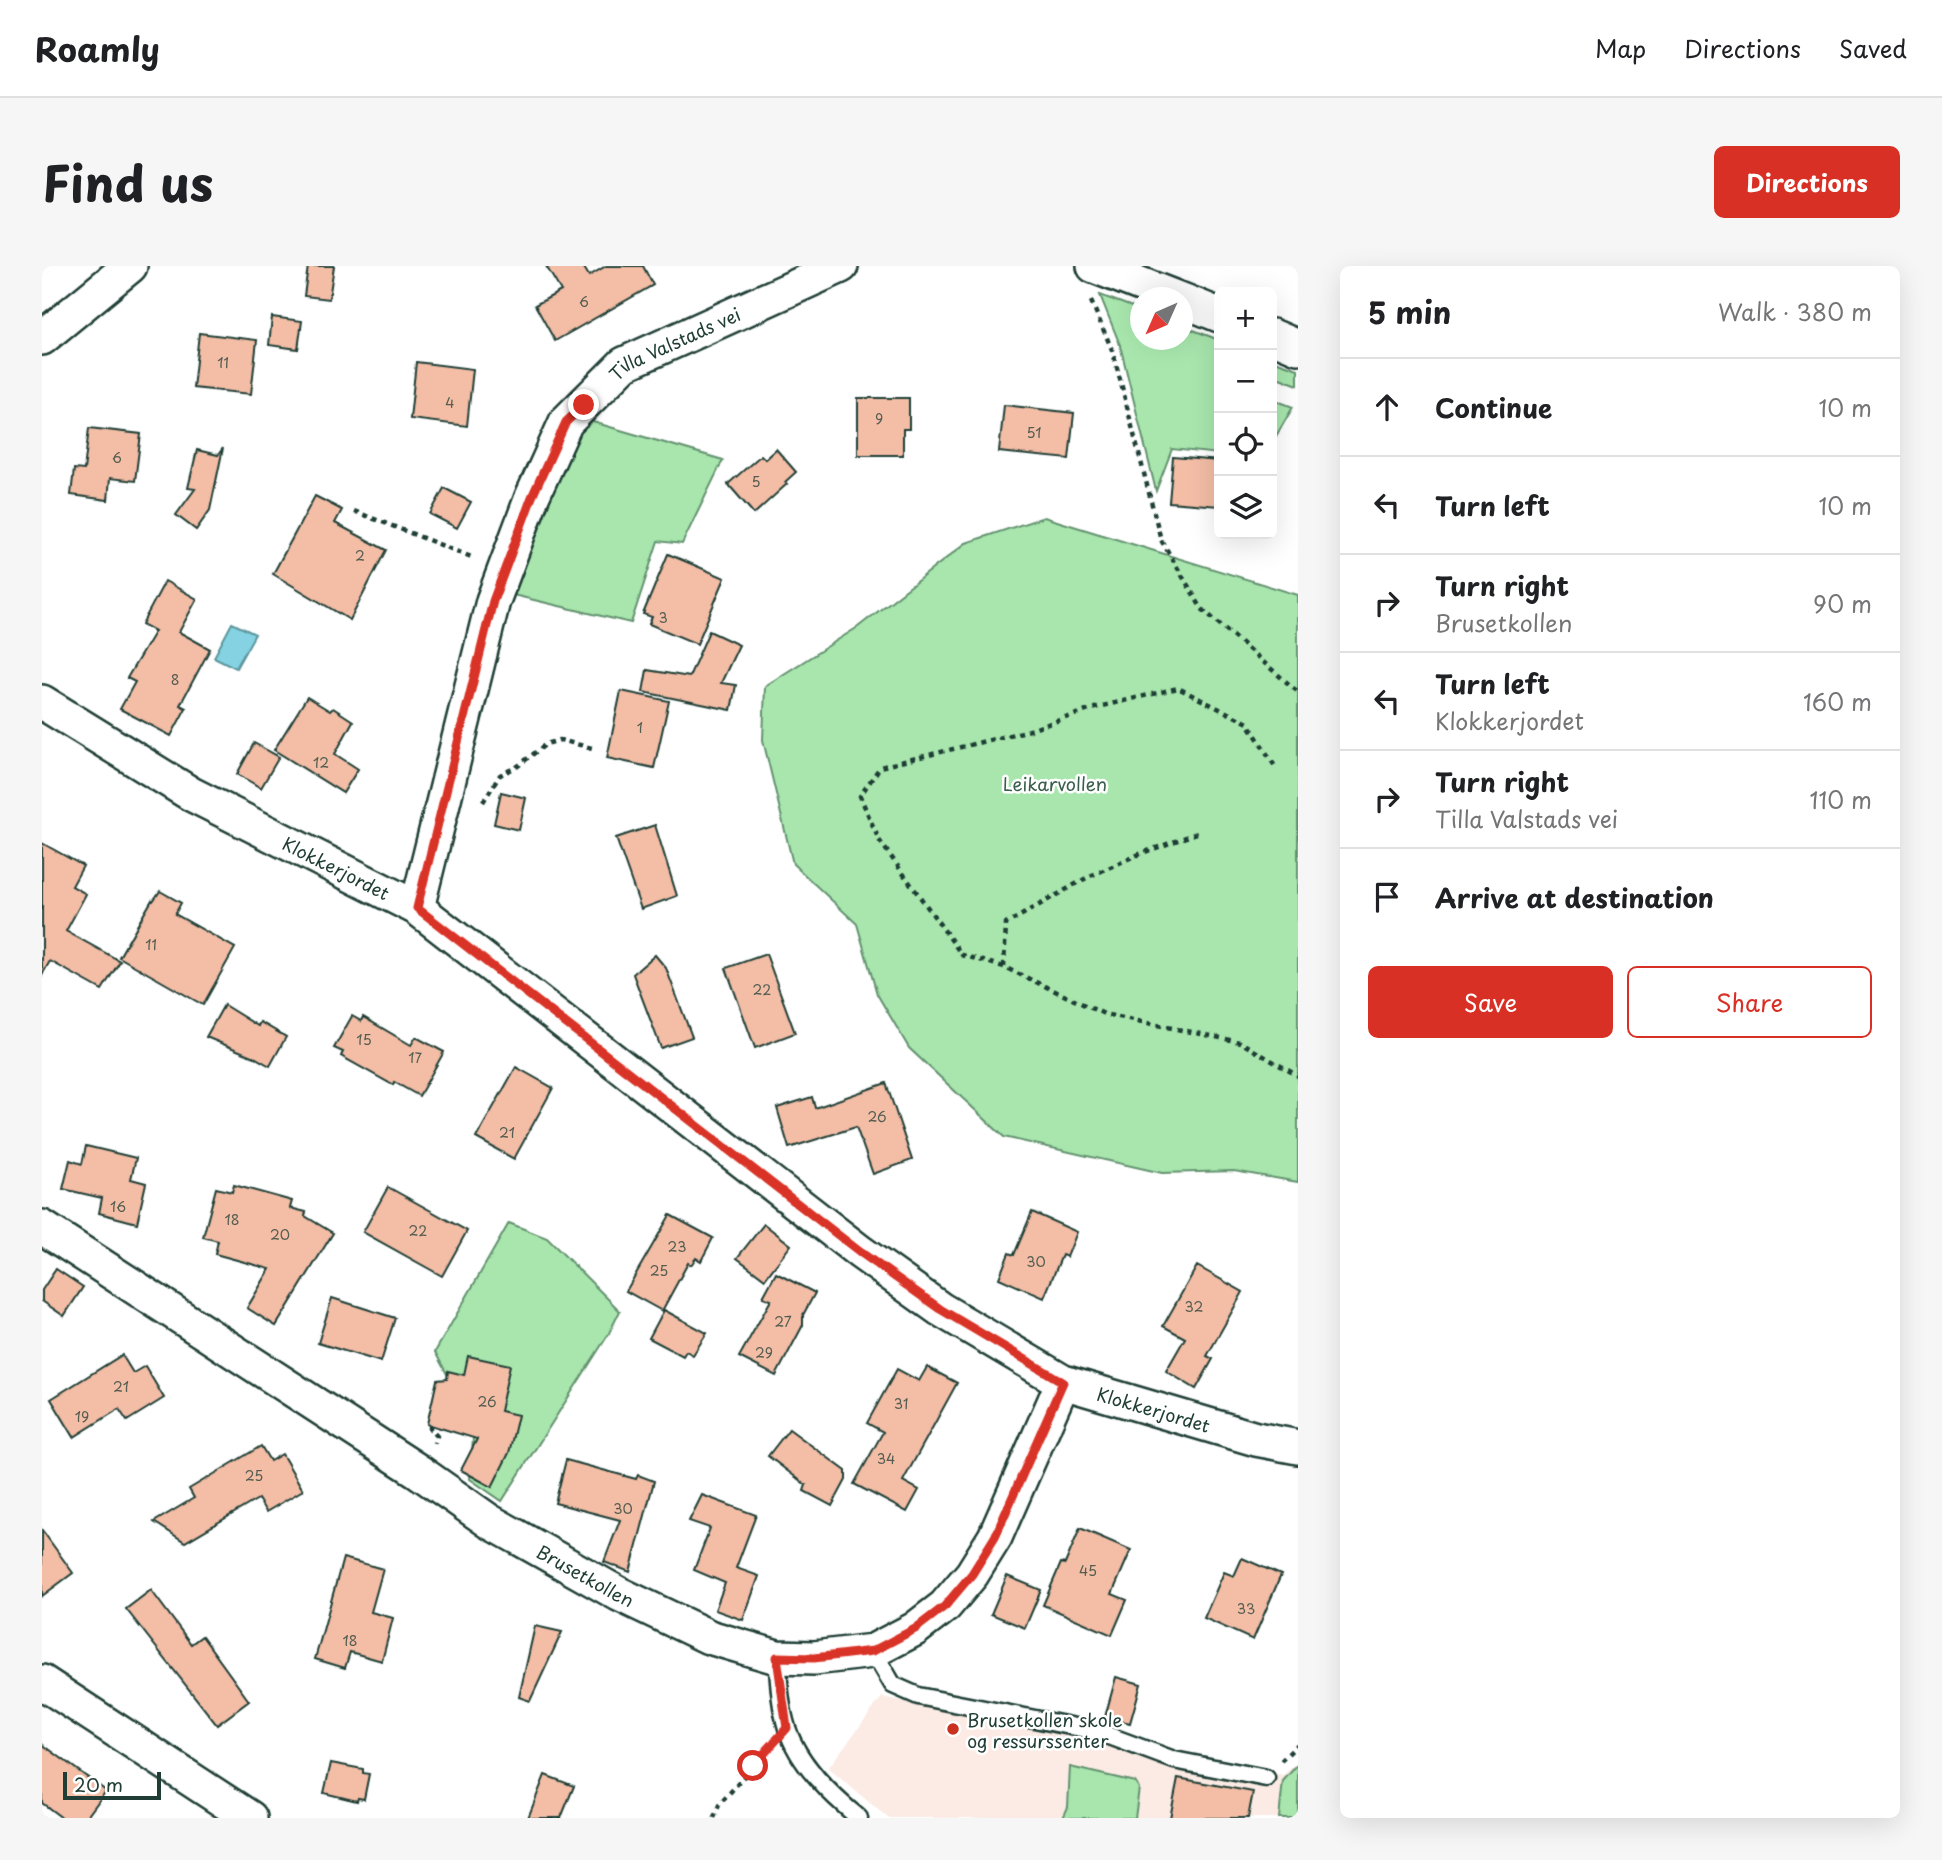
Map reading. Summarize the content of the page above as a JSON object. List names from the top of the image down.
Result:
{
  "streets": {
    "street": ["Tilla Valstads vei", "Klokkerjordet", "Brusetkollen"]
  },
  "crossings": [
    ["Tilla Valstads vei", "Klokkerjordet"],
    ["Klokkerjordet", "Brusetkollen"]
  ],
  "parks": ["Leikarvollen"],
  "places": ["Brusetkollen skole og ressurssenter"],
  "house_numbers": [
    "6",
    "11",
    "4",
    "9",
    "51",
    "6",
    "5",
    "2",
    "3",
    "8",
    "1",
    "12",
    "11",
    "22",
    "15",
    "17",
    "26",
    "21",
    "16",
    "18",
    "22",
    "20",
    "23",
    "30",
    "25",
    "32",
    "27",
    "29",
    "21",
    "26",
    "31",
    "19",
    "34",
    "25",
    "30",
    "45",
    "33",
    "18"
  ],
  "scale_bar": "20 m",
  "north": "bottom left",
  "page": {
    "header": "Roamly",
    "nav": ["Map", "Directions", "Saved"],
    "title": "Find us",
    "buttons": [
      "Directions",
      ["Save", "Share"]
    ],
    "heading": ["5 min", "Walk · 380 m"],
    "map_buttons": ["+", "−"],
    "list": [
      ["Continue", "10 m"],
      ["Turn left", "10 m"],
      ["Turn right", "Brusetkollen", "90 m"],
      ["Turn left", "Klokkerjordet", "160 m"],
      ["Turn right", "Tilla Valstads vei", "110 m"],
      "Arrive at destination"
    ],
    "scale": "20 m"
  }
}
